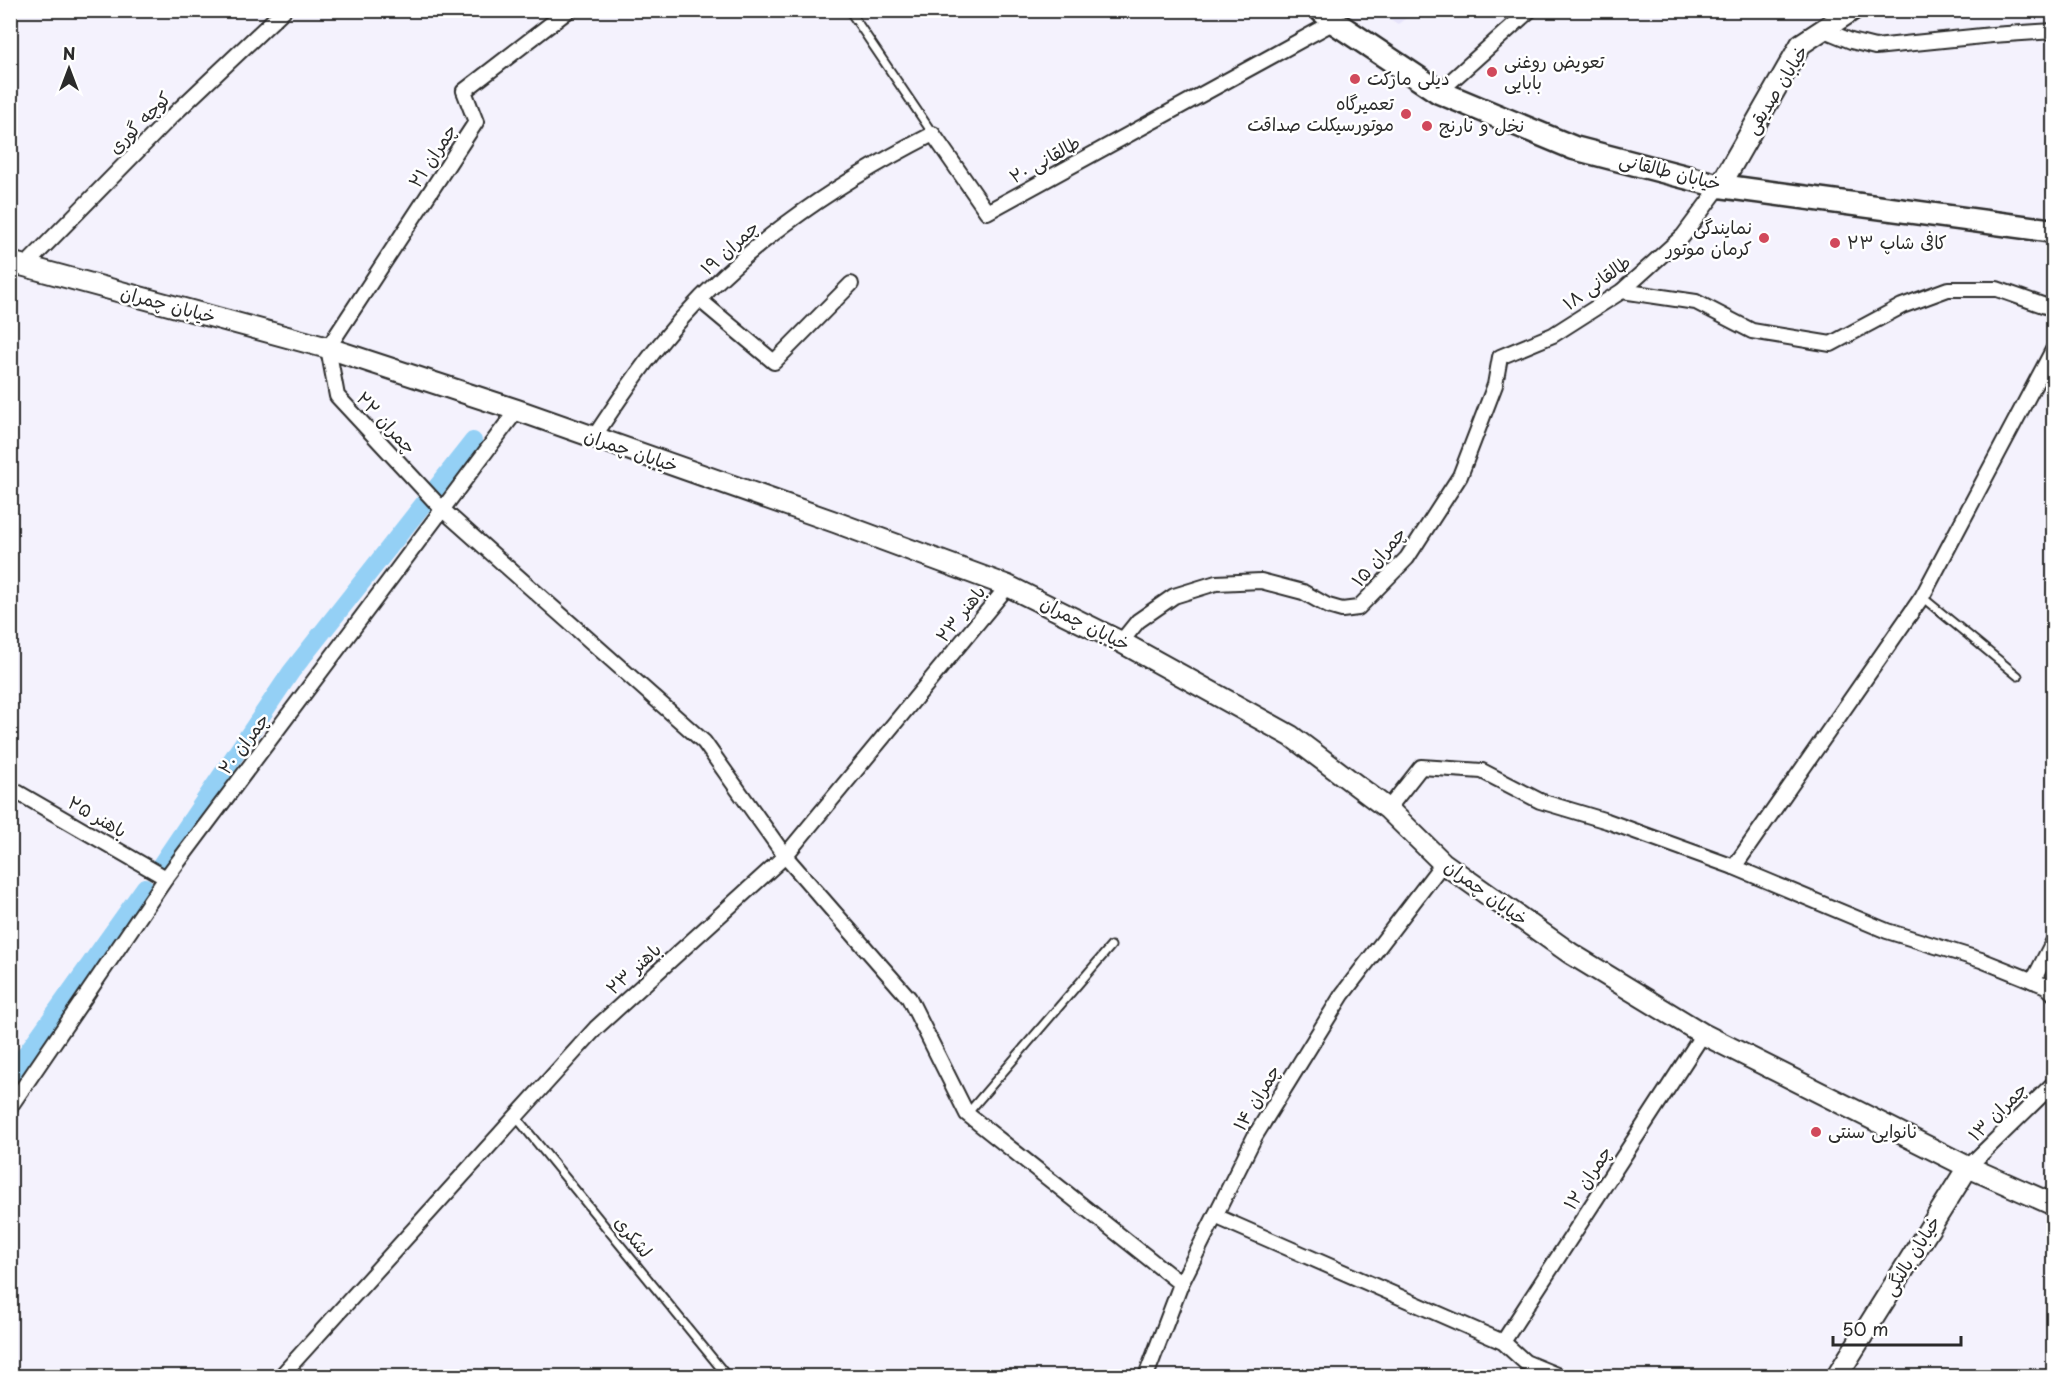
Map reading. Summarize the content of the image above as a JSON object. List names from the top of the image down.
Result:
{
  "streets": {
    "main road": [
      "خیابان صدیقی",
      "خیابان طالقانی",
      "خیابان چمران",
      "خیابان بالنگی"
    ],
    "street": [
      "کوچه گوری",
      "چمران ۲۱",
      "طالقانی ۲۰",
      "چمران ۱۹",
      "طالقانی ۱۸",
      "چمران ۲۲",
      "چمران ۱۵",
      "باهنر ۲۳",
      "چمران ۲۰",
      "باهنر ۲۵",
      "چمران ۱۴",
      "چمران ۱۳",
      "چمران ۱۲"
    ],
    "lane": ["لشکری"]
  },
  "crossings": [
    ["خیابان صدیقی", "خیابان طالقانی"],
    ["خیابان صدیقی", "طالقانی ۱۸"],
    ["کوچه گوری", "خیابان چمران"],
    ["چمران ۲۱", "خیابان چمران"],
    ["چمران ۲۱", "چمران ۲۲"],
    ["طالقانی ۲۰", "خیابان طالقانی"],
    ["طالقانی ۲۰", "چمران ۱۹"],
    ["خیابان طالقانی", "طالقانی ۱۸"],
    ["چمران ۱۹", "خیابان چمران"],
    ["طالقانی ۱۸", "چمران ۱۵"],
    ["خیابان چمران", "چمران ۲۲"],
    ["خیابان چمران", "چمران ۱۵"],
    ["خیابان چمران", "باهنر ۲۳"],
    ["خیابان چمران", "چمران ۲۰"],
    ["خیابان چمران", "چمران ۱۴"],
    ["خیابان چمران", "چمران ۱۳"],
    ["خیابان چمران", "چمران ۱۲"],
    ["خیابان چمران", "خیابان بالنگی"],
    ["چمران ۲۲", "باهنر ۲۳"],
    ["چمران ۲۲", "چمران ۲۰"],
    ["باهنر ۲۳", "لشکری"],
    ["چمران ۲۰", "باهنر ۲۵"],
    ["چمران ۱۳", "خیابان بالنگی"]
  ],
  "places": [
    "تعویض روغنی بابایی",
    "دیلی مارکت",
    "تعمیرگاه موتورسیکلت صداقت",
    "نخل و نارنج",
    "نمایندگی کرمان موتور",
    "کافی شاپ ۲۳",
    "نانوایی سنتی"
  ],
  "scale_bar": "50 m",
  "north": "top"
}
